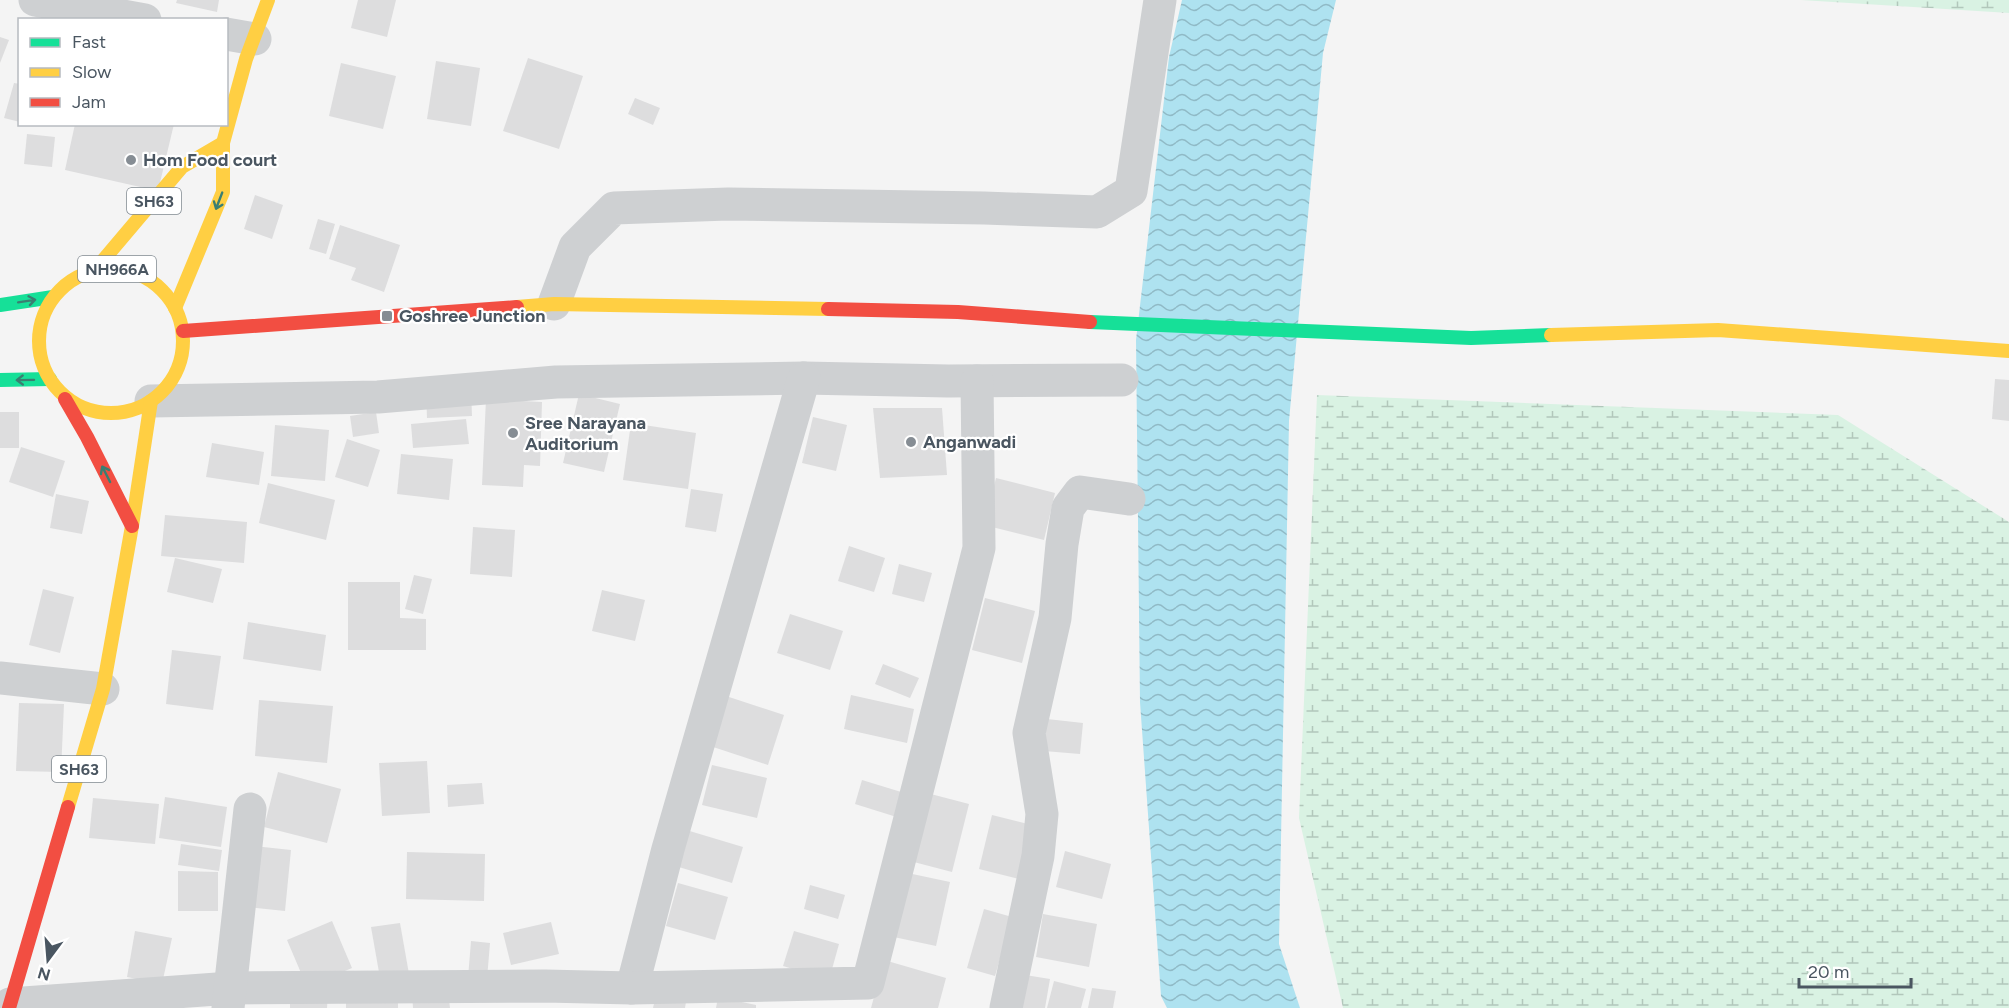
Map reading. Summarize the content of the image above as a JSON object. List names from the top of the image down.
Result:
{
  "streets": {
    "main road": ["SH63", "NH966A"]
  },
  "crossings": [
    ["SH63", "NH966A"]
  ],
  "places": {
    "other": ["Hom Food court", "Sree Narayana Auditorium", "Anganwadi"],
    "transit": ["Goshree Junction"]
  },
  "legend": ["Fast", "Slow", "Jam"],
  "scale_bar": "20 m",
  "north": "bottom"
}
